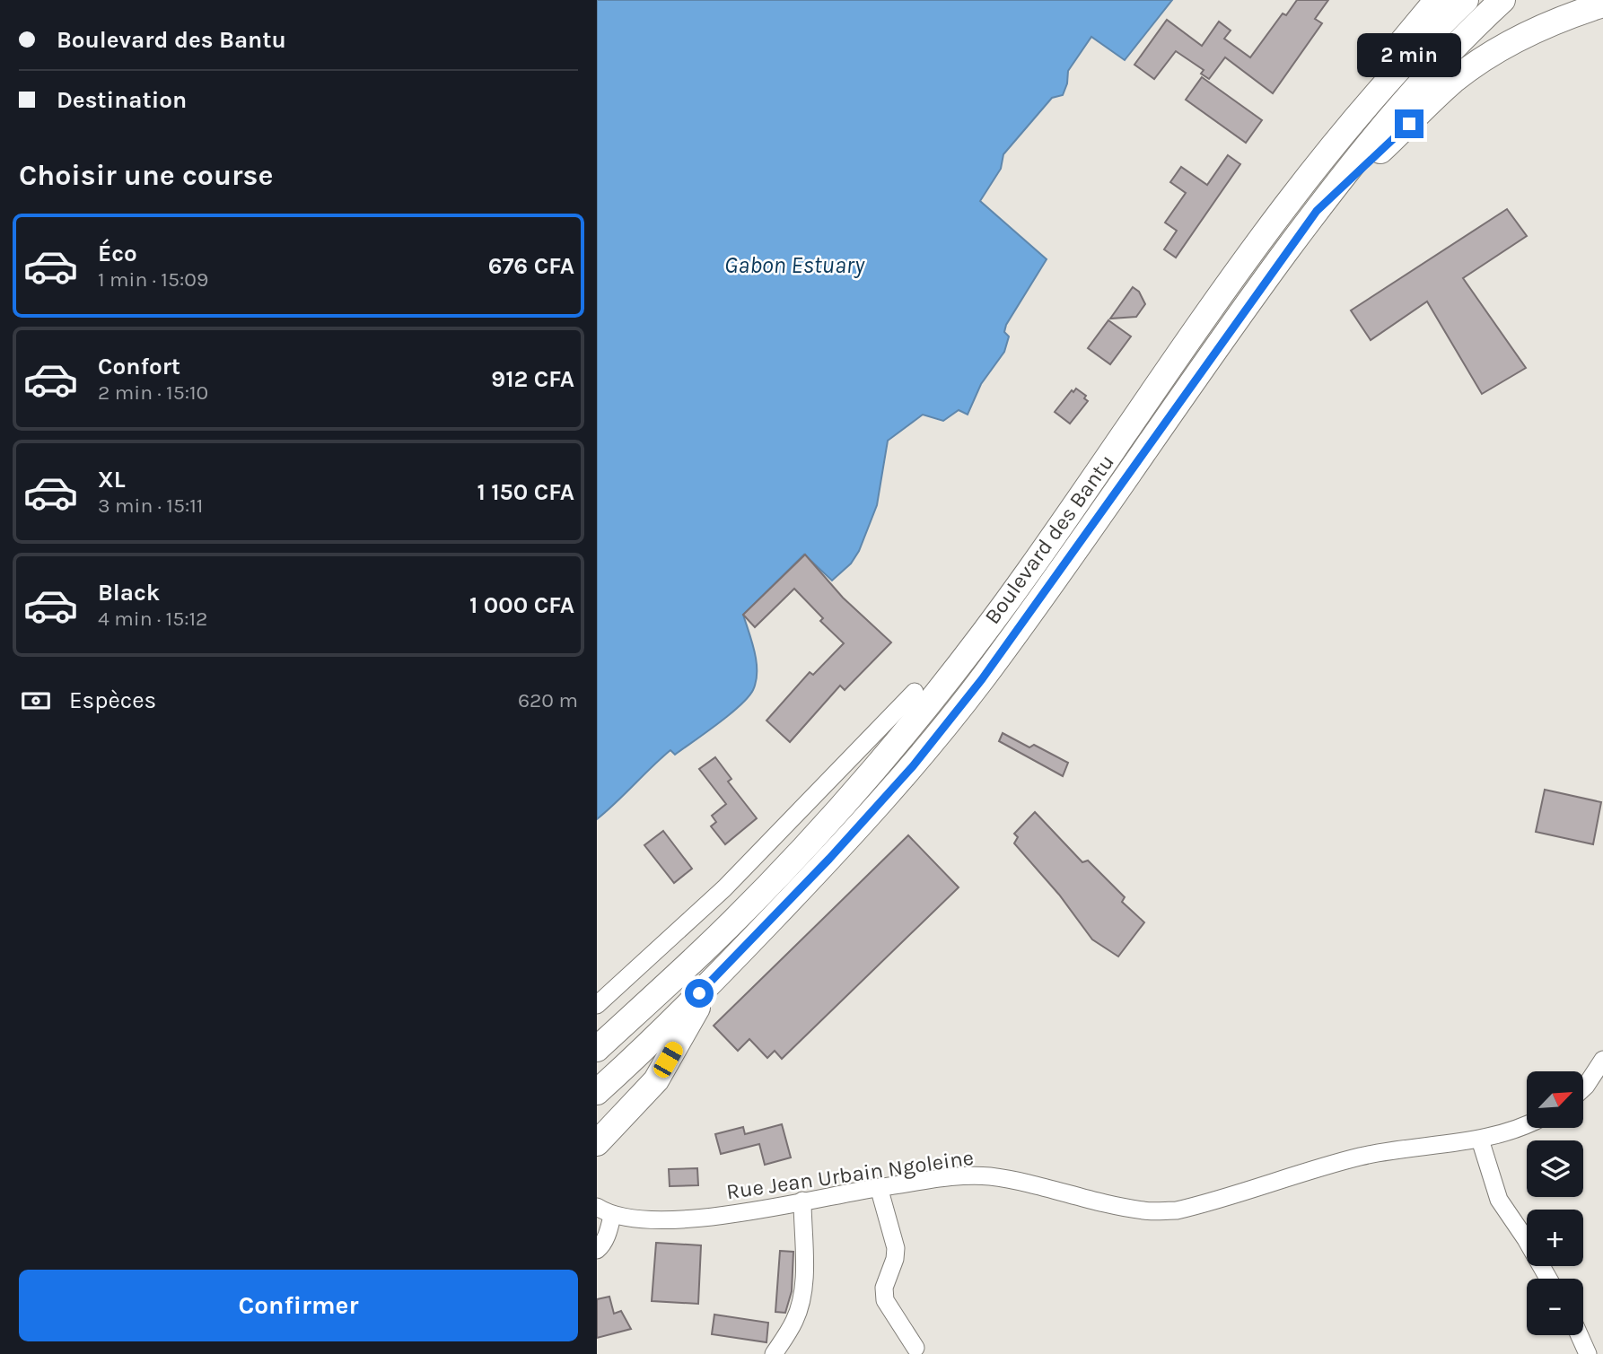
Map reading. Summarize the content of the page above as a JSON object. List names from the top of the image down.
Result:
{
  "streets": {
    "highway": ["Boulevard des Bantu"],
    "street": ["Rue Jean Urbain Ngoleine"]
  },
  "water": ["Gabon Estuary"],
  "north": "top right",
  "page": {
    "banner": ["Boulevard des Bantu", "Destination"],
    "bubble": "2 min",
    "heading": "Choisir une course",
    "list": [
      {
        "name": "Éco",
        "note": "1 min · 15:09",
        "value": "676 CFA"
      },
      {
        "name": "Confort",
        "note": "2 min · 15:10",
        "value": "912 CFA"
      },
      {
        "name": "XL",
        "note": "3 min · 15:11",
        "value": "1 150 CFA"
      },
      {
        "name": "Black",
        "note": "4 min · 15:12",
        "value": "1 000 CFA"
      }
    ],
    "pay": ["Espèces", "620 m"],
    "map_buttons": ["+", "−"],
    "buttons": "Confirmer"
  }
}
